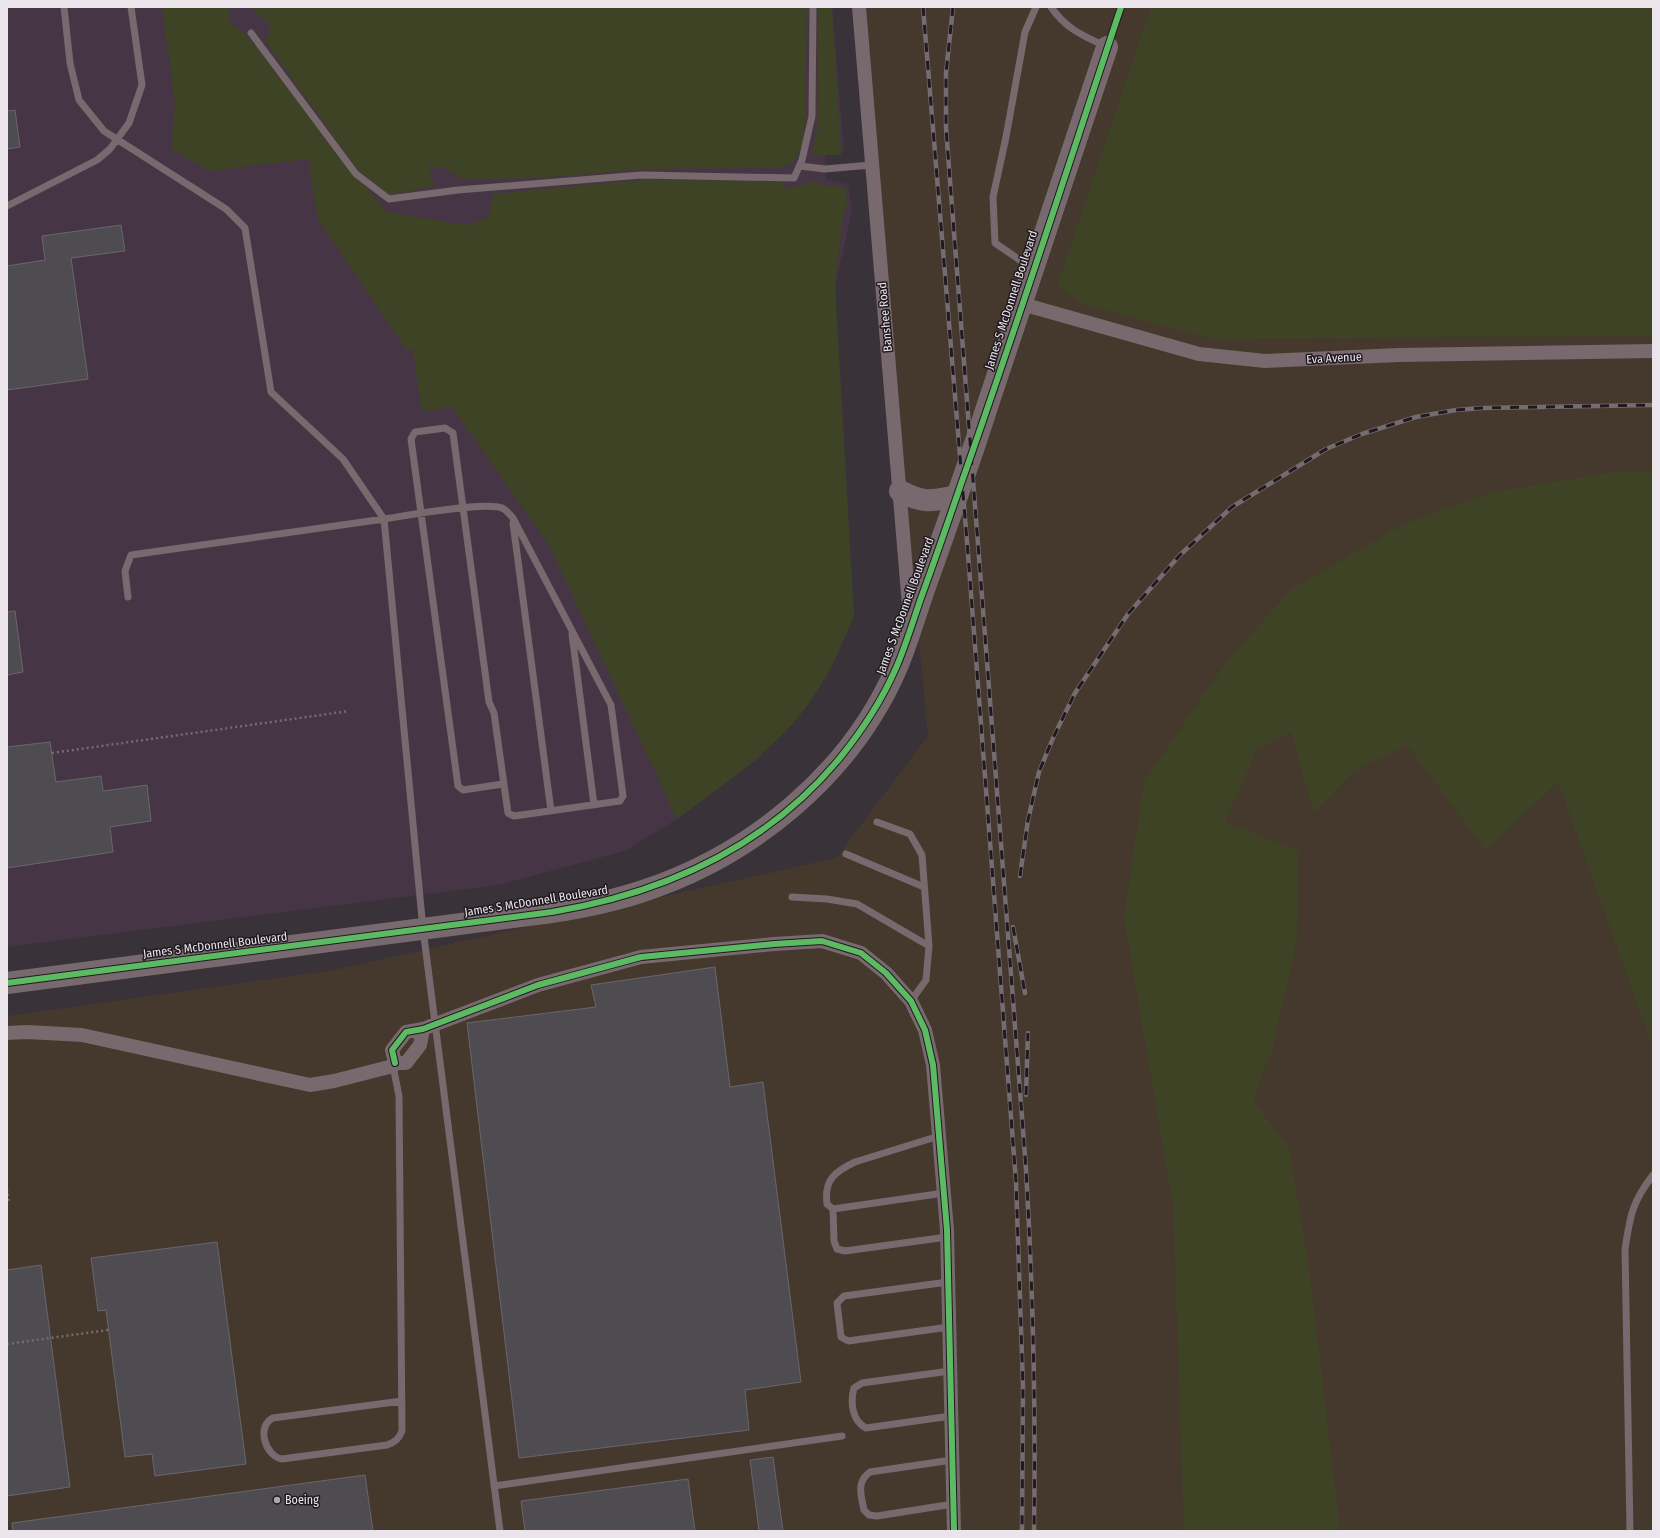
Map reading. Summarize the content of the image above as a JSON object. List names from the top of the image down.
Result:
{
  "streets": {
    "main road": ["James S McDonnell Boulevard"],
    "street": ["Banshee Road", "Eva Avenue"]
  },
  "crossings": [
    ["James S McDonnell Boulevard", "Banshee Road"],
    ["James S McDonnell Boulevard", "Eva Avenue"]
  ],
  "places": ["Boeing"]
}
